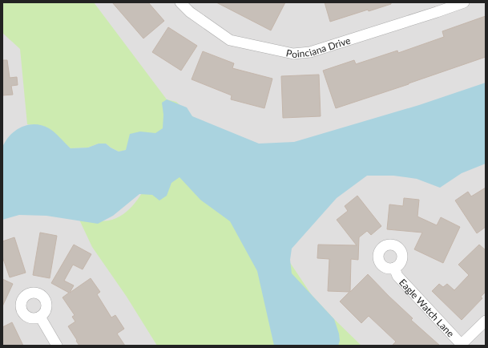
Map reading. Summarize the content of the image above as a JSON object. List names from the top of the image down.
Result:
{
  "streets": {
    "street": ["Poinciana Drive", "Eagle Watch Lane"]
  }
}
